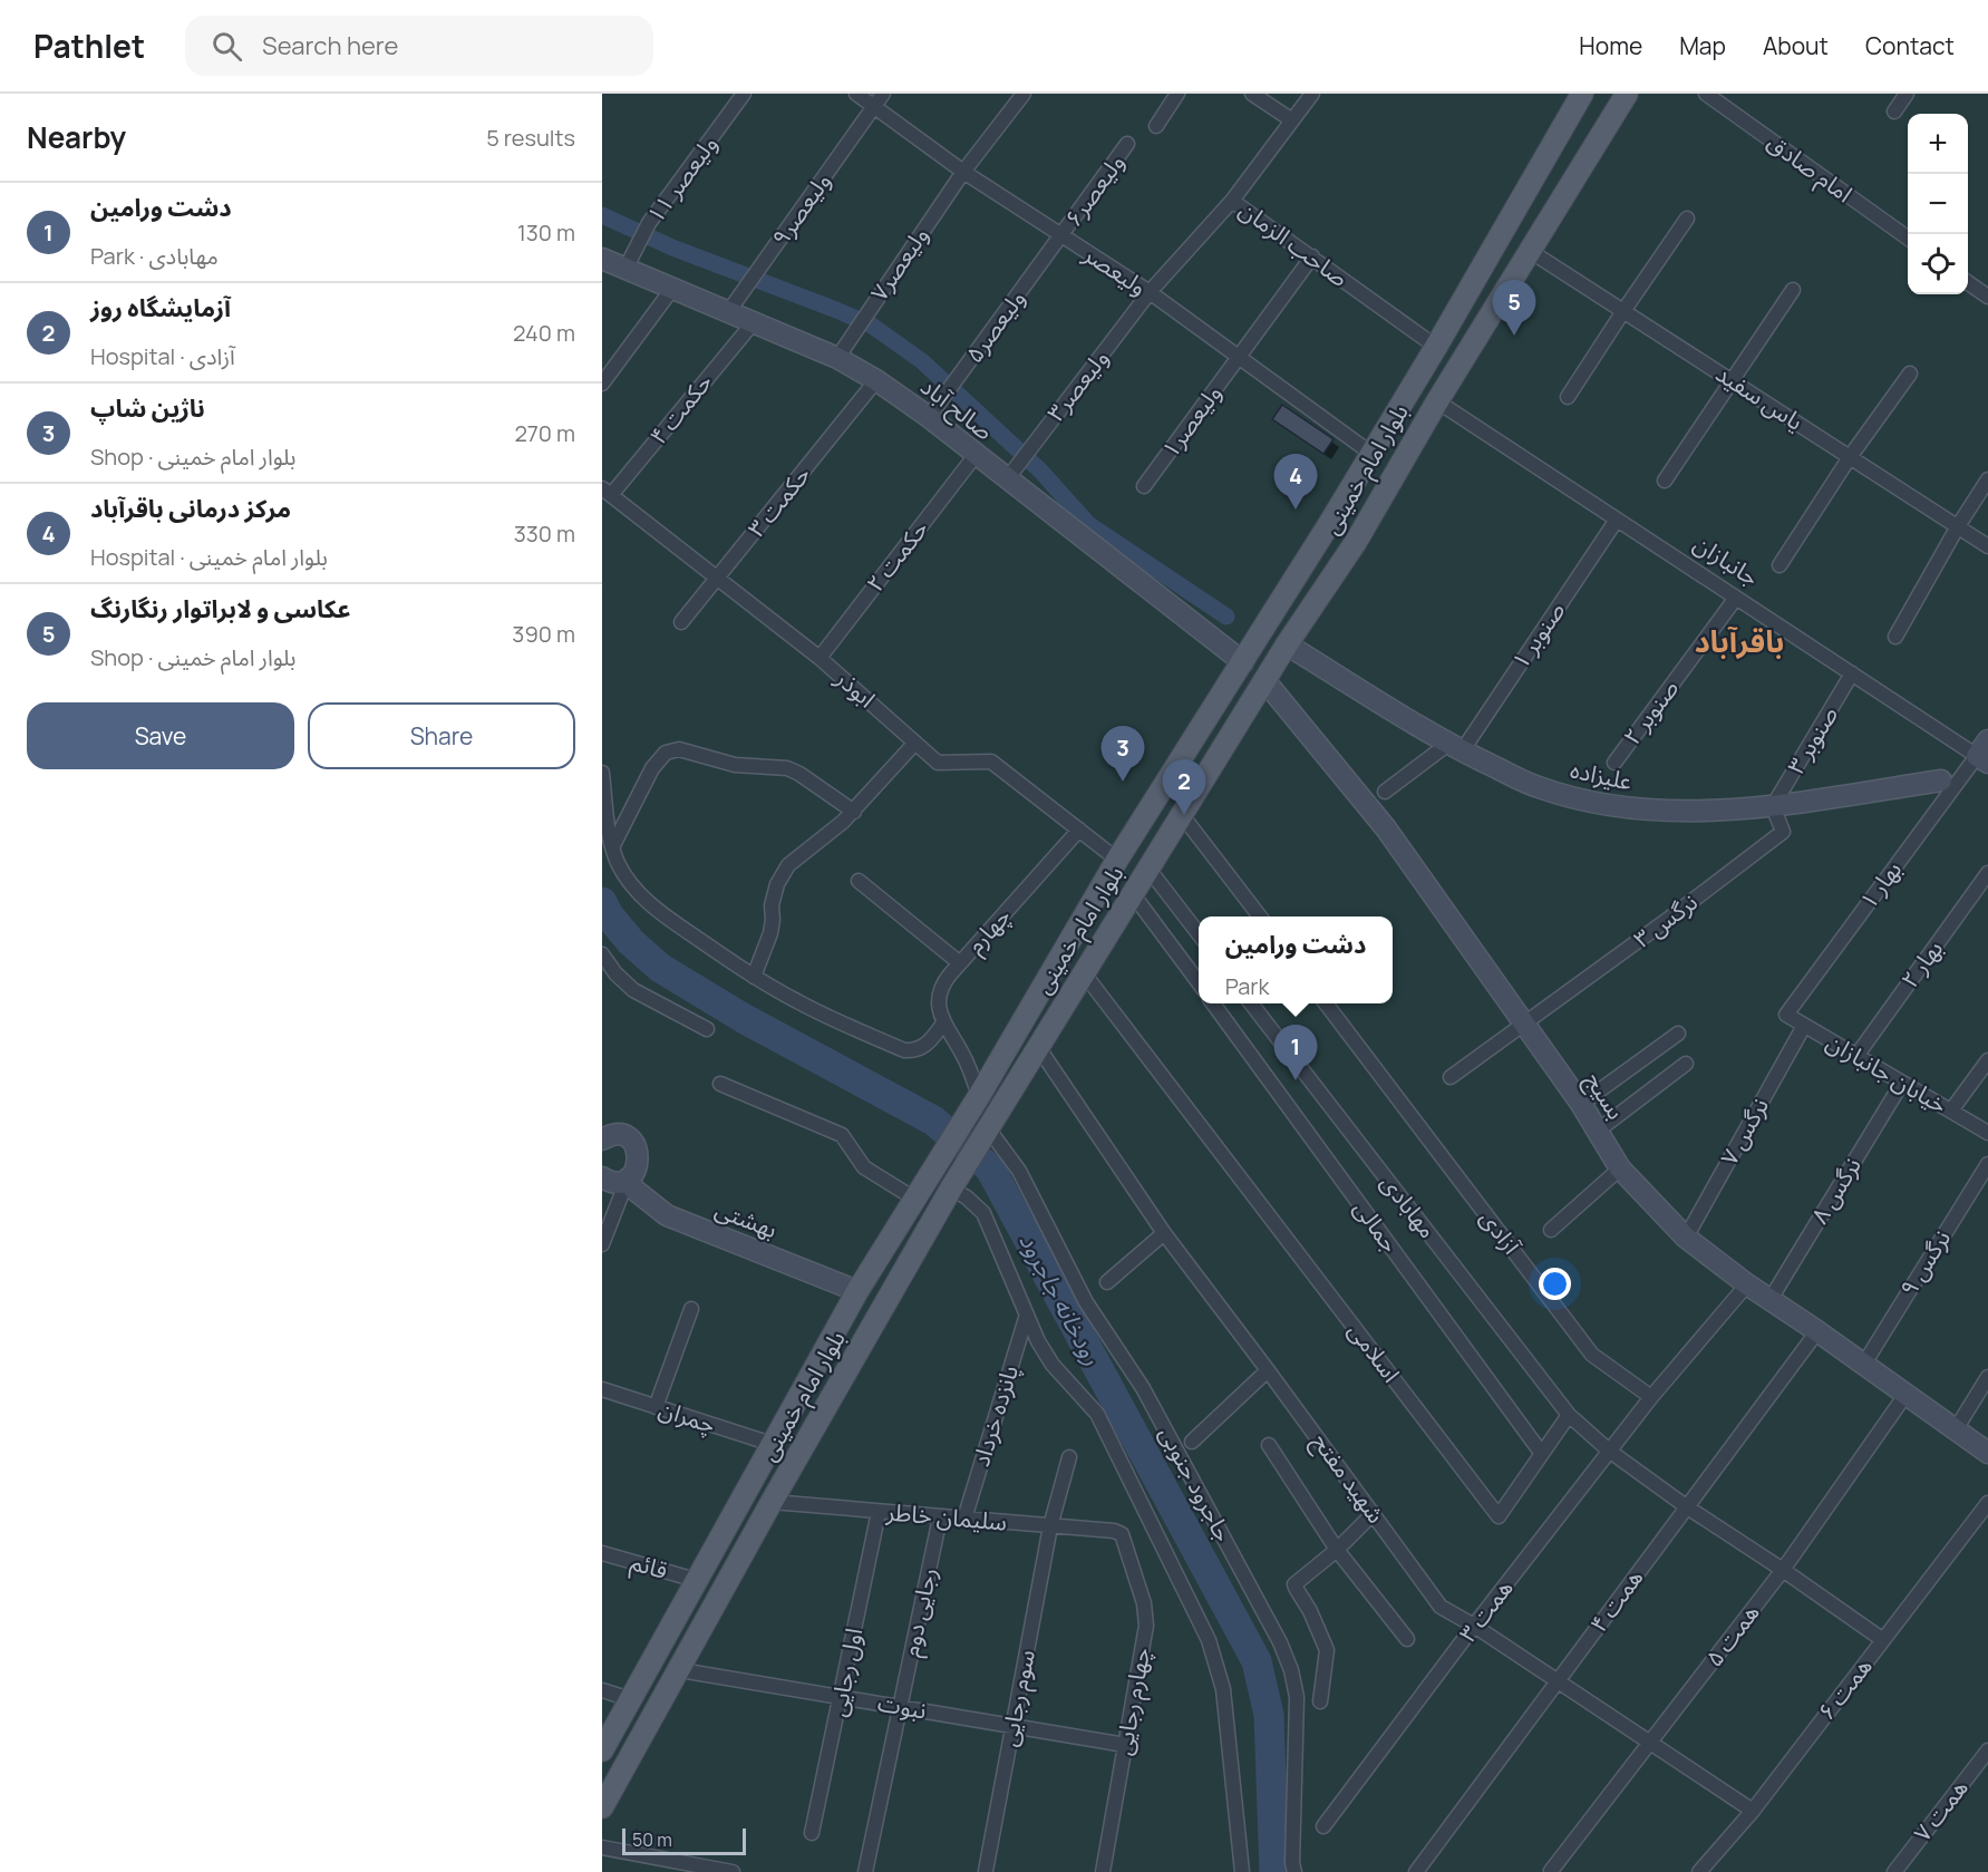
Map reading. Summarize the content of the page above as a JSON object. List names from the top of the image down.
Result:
{
  "streets": {
    "main road": ["بلوار امام خمینی"],
    "street": [
      "امام صادق",
      "ولیعصر ۱۱",
      "ولیعصر۶",
      "ولیعصر۹",
      "صاحب الزمان",
      "ولیعصر۷",
      "ولیعصر",
      "ولیعصر۵",
      "ولیعصر۳",
      "یاس سفید",
      "حکمت ۴",
      "صالح آباد",
      "ولیعصر۱",
      "حکمت ۳",
      "حکمت ۲",
      "جانبازان",
      "صنوبر ۱",
      "ابوذر",
      "صنوبر ۲",
      "صنوبر ۳",
      "علیزاده",
      "بهار ۱",
      "نرگس ۳",
      "چهارم",
      "بهار ۲",
      "خیابان جانبازان",
      "بسیج",
      "نرگس ۷",
      "نرگس ۸",
      "مهابادی",
      "بهشتی",
      "جمالی",
      "آزادی",
      "نرگس ۹",
      "اسلامی",
      "پانزده خرداد",
      "چمران",
      "شهید مفتح",
      "جاجرود جنوبی",
      "سلیمان خاطر",
      "قائم",
      "همت ۴",
      "همت ۳",
      "رجایی دوم",
      "همت ۵",
      "اول رجایی",
      "همت ۶",
      "سوم رجایی",
      "چهارم رجایی",
      "نبوت",
      "همت ۷"
    ]
  },
  "crossings": [
    ["ولیعصر ۱۱", "صالح آباد"],
    ["ولیعصر۶", "ولیعصر"],
    ["ولیعصر۶", "ولیعصر۵"],
    ["ولیعصر۹", "ولیعصر"],
    ["ولیعصر۹", "صالح آباد"],
    ["صاحب الزمان", "ولیعصر۳"],
    ["صاحب الزمان", "ولیعصر۱"],
    ["صاحب الزمان", "بلوار امام خمینی"],
    ["ولیعصر۷", "ولیعصر"],
    ["ولیعصر۷", "صالح آباد"],
    ["ولیعصر", "ولیعصر۵"],
    ["ولیعصر", "ولیعصر۳"],
    ["ولیعصر", "ولیعصر۱"],
    ["ولیعصر", "بلوار امام خمینی"],
    ["ولیعصر۵", "صالح آباد"],
    ["ولیعصر۳", "صالح آباد"],
    ["یاس سفید", "بلوار امام خمینی"],
    ["حکمت ۴", "صالح آباد"],
    ["حکمت ۴", "ابوذر"],
    ["صالح آباد", "بلوار امام خمینی"],
    ["صالح آباد", "حکمت ۳"],
    ["صالح آباد", "حکمت ۲"],
    ["بلوار امام خمینی", "جانبازان"],
    ["بلوار امام خمینی", "ابوذر"],
    ["بلوار امام خمینی", "علیزاده"],
    ["بلوار امام خمینی", "چهارم"],
    ["بلوار امام خمینی", "بسیج"],
    ["بلوار امام خمینی", "بهشتی"],
    ["بلوار امام خمینی", "اسلامی"],
    ["بلوار امام خمینی", "چمران"],
    ["بلوار امام خمینی", "شهید مفتح"],
    ["بلوار امام خمینی", "جاجرود جنوبی"],
    ["بلوار امام خمینی", "سلیمان خاطر"],
    ["بلوار امام خمینی", "قائم"],
    ["بلوار امام خمینی", "نبوت"],
    ["حکمت ۳", "ابوذر"],
    ["حکمت ۲", "ابوذر"],
    ["جانبازان", "صنوبر ۱"],
    ["جانبازان", "صنوبر ۲"],
    ["جانبازان", "صنوبر ۳"],
    ["جانبازان", "بهار ۱"],
    ["صنوبر ۱", "علیزاده"],
    ["ابوذر", "چهارم"],
    ["صنوبر ۳", "علیزاده"],
    ["صنوبر ۳", "نرگس ۳"],
    ["علیزاده", "نرگس ۳"],
    ["بهار ۱", "خیابان جانبازان"],
    ["نرگس ۳", "بسیج"],
    ["بهار ۲", "خیابان جانبازان"],
    ["خیابان جانبازان", "نرگس ۷"],
    ["خیابان جانبازان", "نرگس ۸"],
    ["بسیج", "نرگس ۷"],
    ["بسیج", "نرگس ۸"],
    ["بسیج", "نرگس ۹"],
    ["بسیج", "همت ۴"],
    ["بسیج", "همت ۵"],
    ["مهابادی", "اسلامی"],
    ["جمالی", "اسلامی"],
    ["آزادی", "همت ۳"],
    ["پانزده خرداد", "سلیمان خاطر"],
    ["شهید مفتح", "همت ۴"],
    ["شهید مفتح", "همت ۳"],
    ["شهید مفتح", "همت ۵"],
    ["شهید مفتح", "همت ۶"],
    ["سلیمان خاطر", "رجایی دوم"],
    ["سلیمان خاطر", "اول رجایی"],
    ["سلیمان خاطر", "سوم رجایی"],
    ["سلیمان خاطر", "چهارم رجایی"],
    ["رجایی دوم", "نبوت"],
    ["اول رجایی", "نبوت"],
    ["سوم رجایی", "نبوت"],
    ["چهارم رجایی", "نبوت"]
  ],
  "districts": ["باقرآباد"],
  "water": ["رودخانه جاجرود"],
  "scale_bar": "50 m",
  "page": {
    "header": "Pathlet",
    "search": "Search here",
    "nav": [
      "Home",
      "Map",
      "About",
      "Contact"
    ],
    "heading": ["Nearby", "5 results"],
    "map_buttons": ["+", "−"],
    "list": [
      {
        "mark": "1",
        "name": "دشت ورامین",
        "note": "Park · مهابادی",
        "value": "130 m"
      },
      {
        "mark": "2",
        "name": "آزمایشگاه روز",
        "note": "Hospital · آزادی",
        "value": "240 m"
      },
      {
        "mark": "3",
        "name": "ناژین شاپ",
        "note": "Shop · بلوار امام خمینی",
        "value": "270 m"
      },
      {
        "mark": "4",
        "name": "مرکز درمانی باقرآباد",
        "note": "Hospital · بلوار امام خمینی",
        "value": "330 m"
      },
      {
        "mark": "5",
        "name": "عکاسی و لابراتوار رنگارنگ",
        "note": "Shop · بلوار امام خمینی",
        "value": "390 m"
      }
    ],
    "pins": [
      "5",
      "4",
      "3",
      "2",
      "1"
    ],
    "buttons": ["Save", "Share"],
    "popup": ["دشت ورامین", "Park"],
    "scale": "50 m"
  }
}
